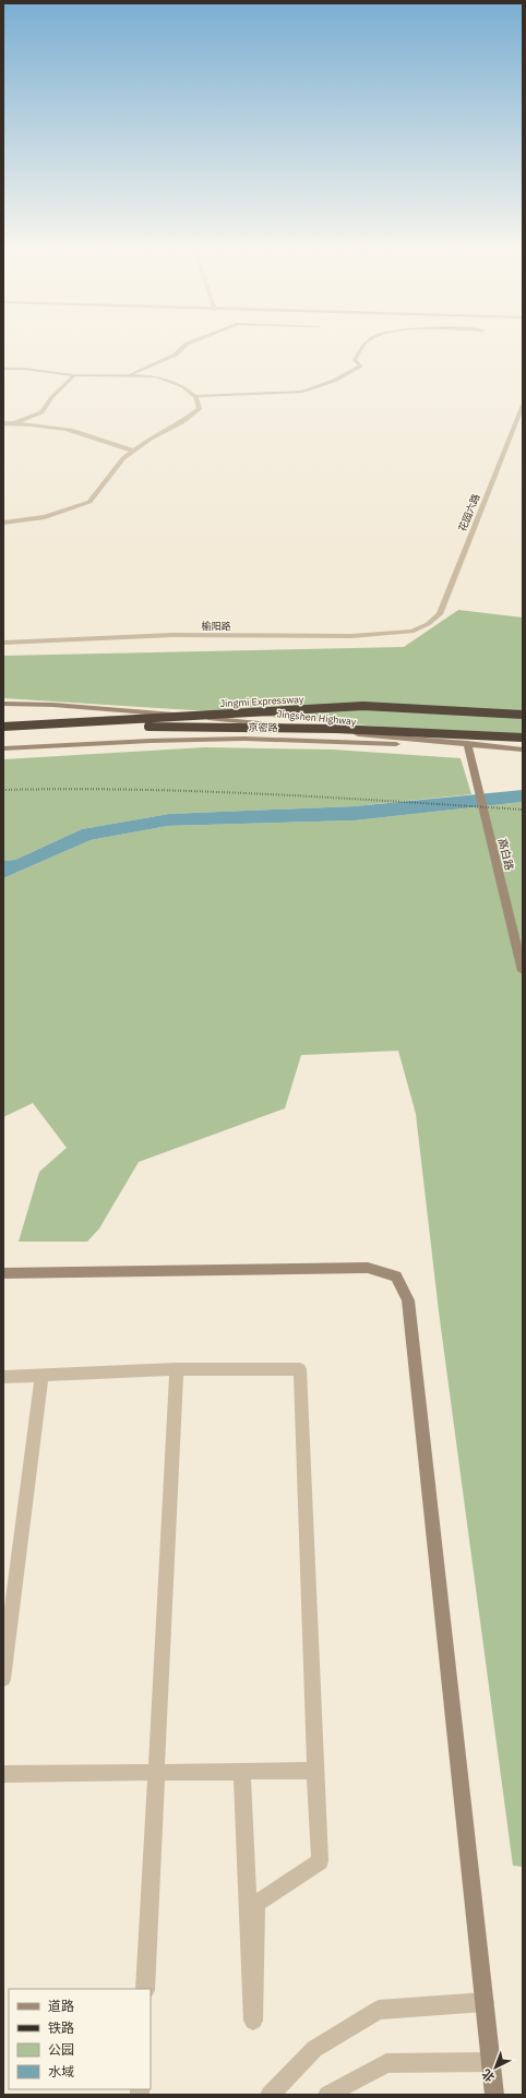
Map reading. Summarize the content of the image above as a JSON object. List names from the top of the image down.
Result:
{
  "streets": {
    "highway": ["Jingmi Expressway"],
    "main road": ["Jingshen Highway", "京密路", "高白路"],
    "street": ["花园六路", "榆阳路"]
  },
  "crossings": [
    ["花园六路", "榆阳路"],
    ["Jingshen Highway", "京密路"],
    ["Jingshen Highway", "高白路"],
    ["京密路", "高白路"]
  ],
  "legend": [
    "道路",
    "铁路",
    "公园",
    "水域"
  ],
  "north": "bottom left"
}
